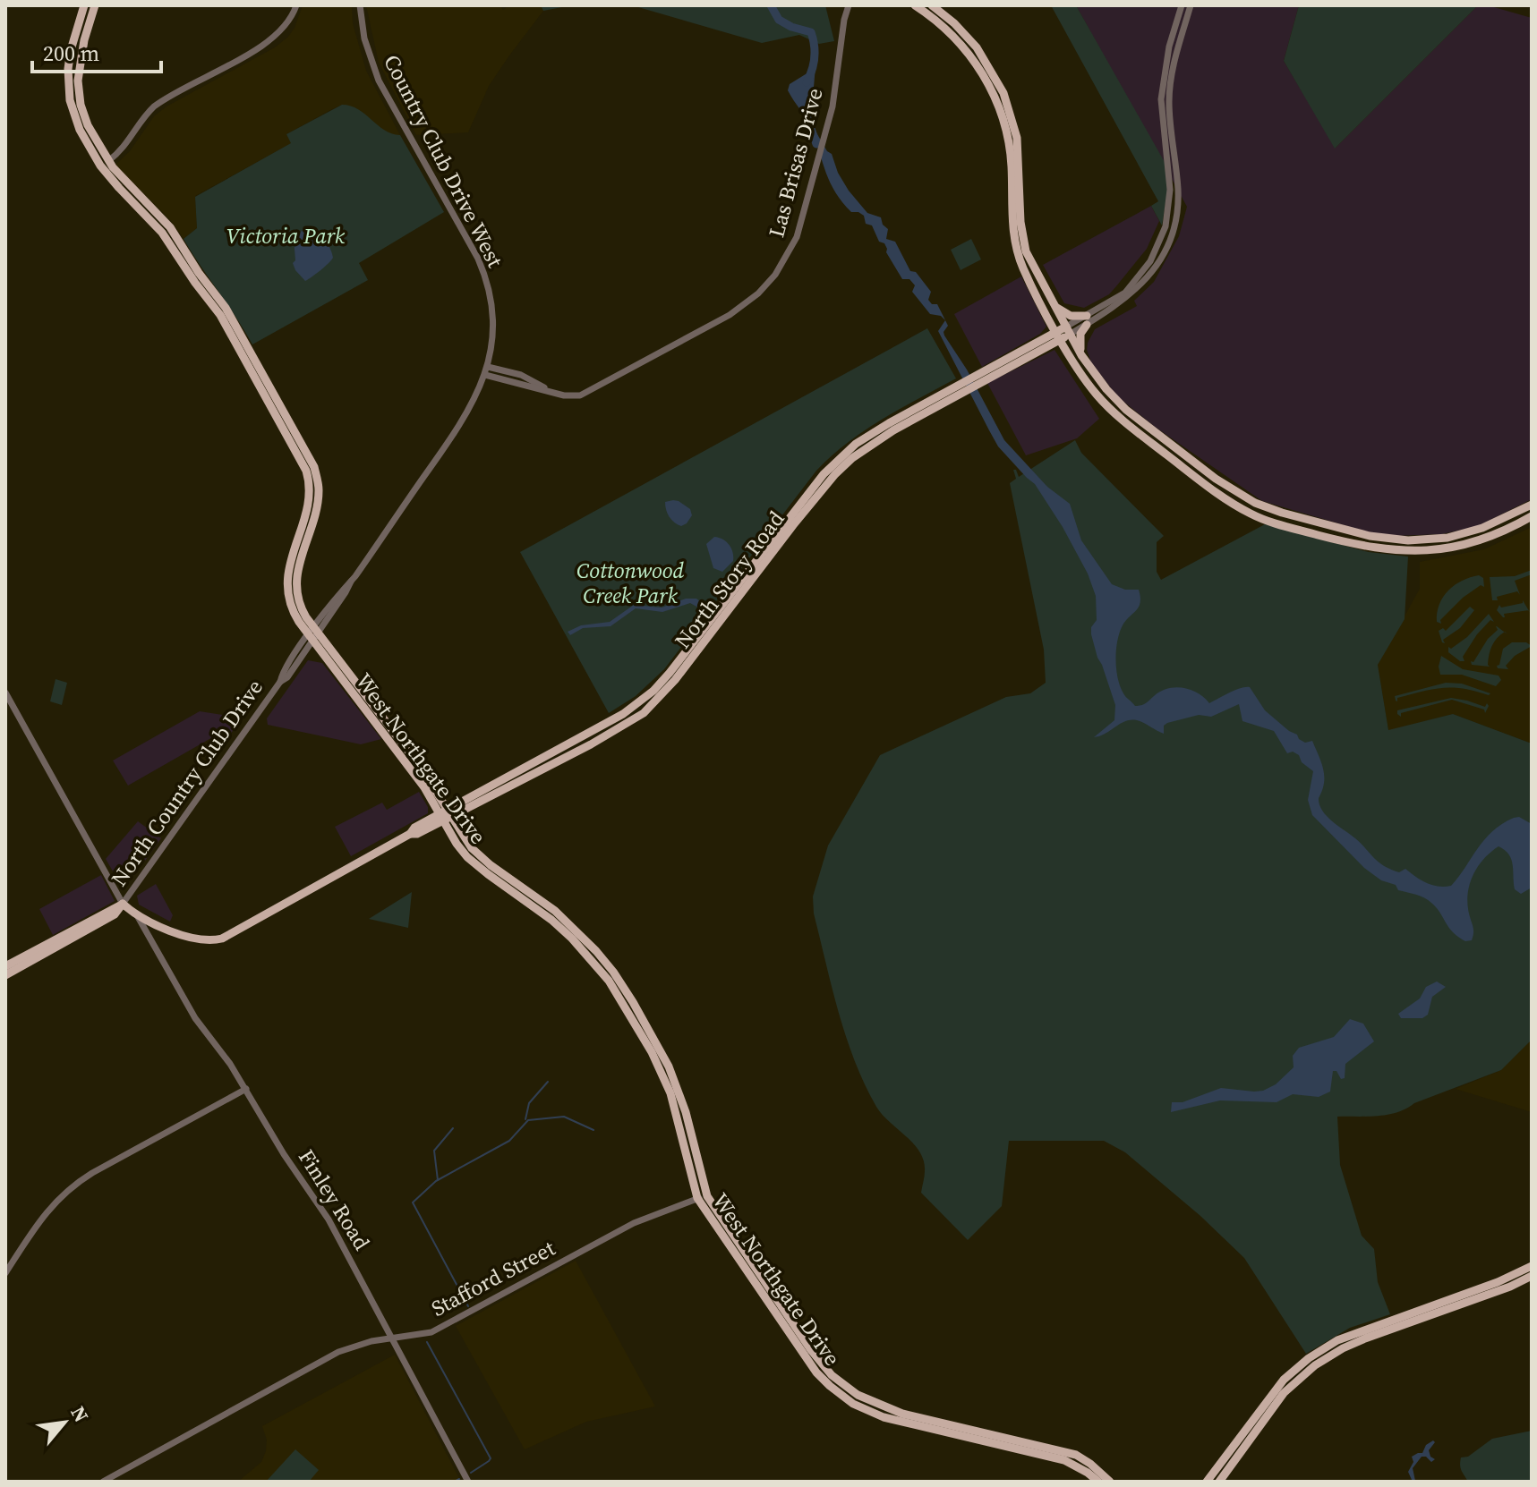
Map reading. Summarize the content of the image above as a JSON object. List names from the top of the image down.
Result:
{
  "streets": {
    "main road": ["North Story Road", "West Northgate Drive"],
    "street": [
      "Country Club Drive West",
      "Las Brisas Drive",
      "North Country Club Drive",
      "Finley Road",
      "Stafford Street"
    ]
  },
  "crossings": [
    ["Country Club Drive West", "Las Brisas Drive"],
    ["Country Club Drive West", "North Country Club Drive"],
    ["Las Brisas Drive", "North Country Club Drive"],
    ["North Story Road", "West Northgate Drive"],
    ["North Story Road", "North Country Club Drive"],
    ["North Story Road", "Finley Road"],
    ["West Northgate Drive", "North Country Club Drive"],
    ["West Northgate Drive", "Stafford Street"],
    ["Finley Road", "Stafford Street"]
  ],
  "parks": ["Victoria Park", "Cottonwood Creek Park"],
  "scale_bar": "200 m",
  "north": "top right"
}
